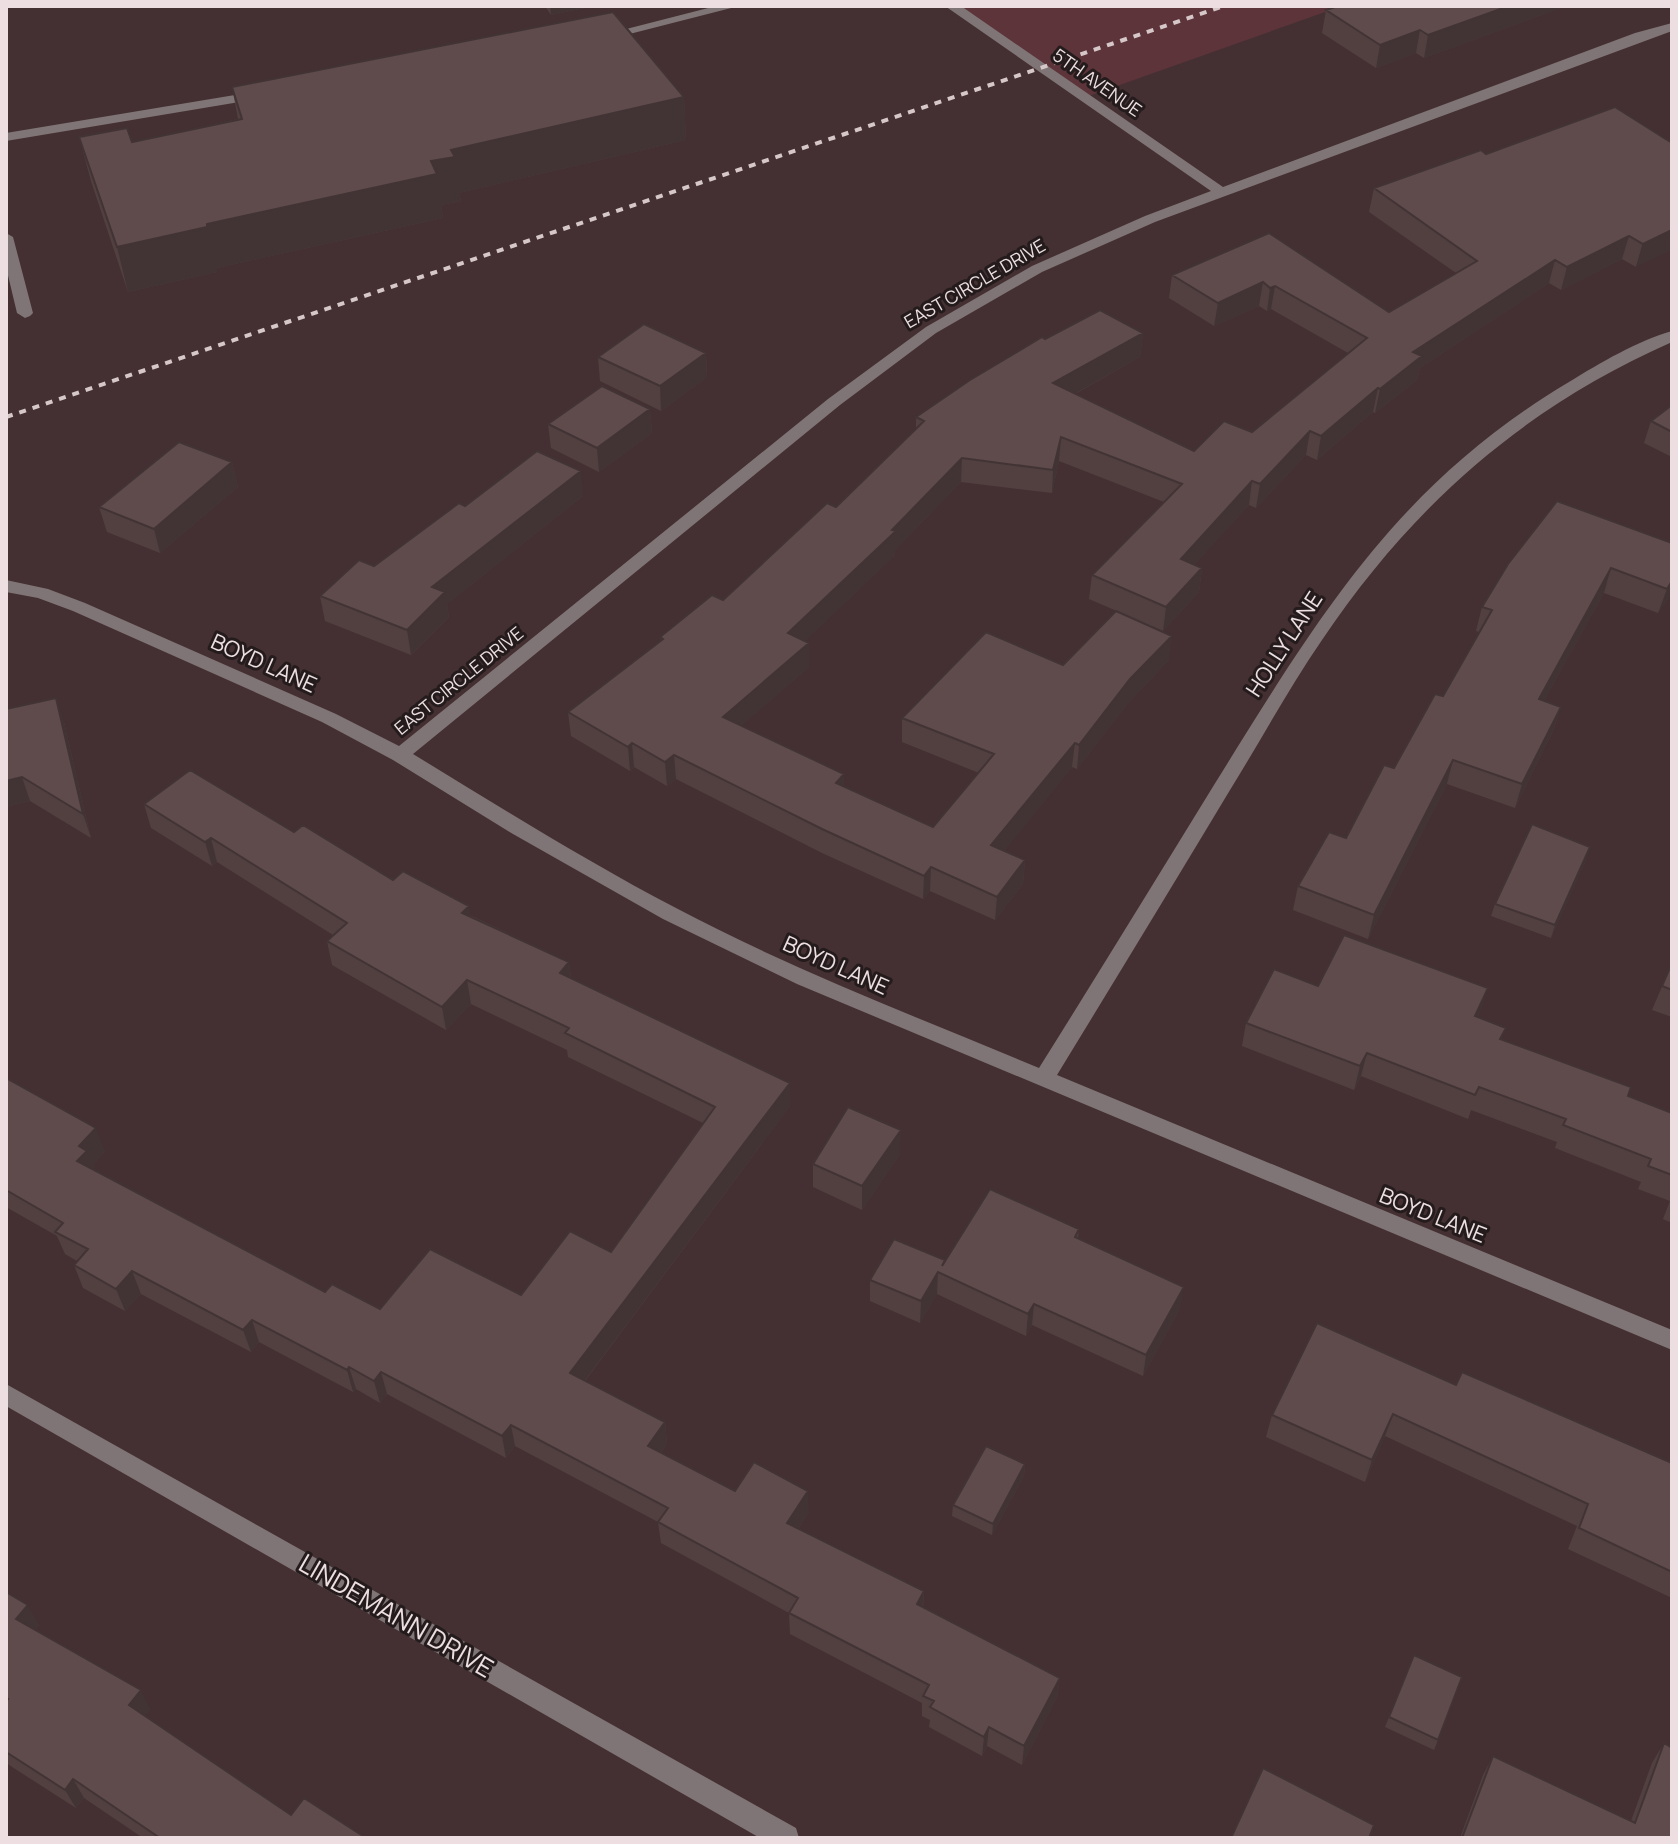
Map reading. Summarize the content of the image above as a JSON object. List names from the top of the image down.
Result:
{
  "streets": {
    "street": [
      "5TH AVENUE",
      "EAST CIRCLE DRIVE",
      "HOLLY LANE",
      "BOYD LANE",
      "LINDEMANN DRIVE"
    ]
  },
  "crossings": [
    ["5TH AVENUE", "EAST CIRCLE DRIVE"],
    ["EAST CIRCLE DRIVE", "BOYD LANE"],
    ["HOLLY LANE", "BOYD LANE"]
  ]
}
